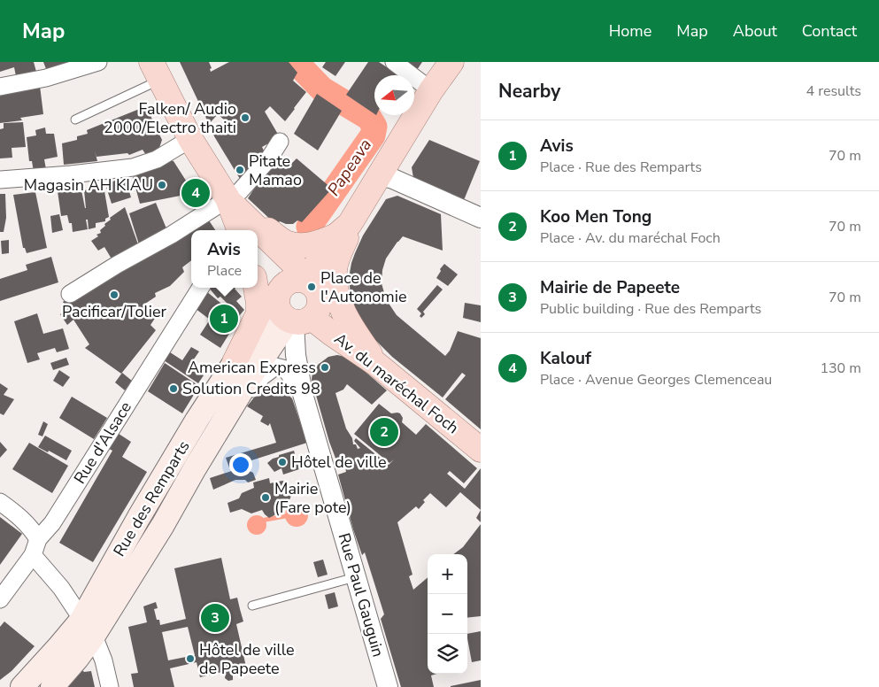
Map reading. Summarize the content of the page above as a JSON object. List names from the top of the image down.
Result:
{
  "streets": {
    "main road": ["Av. du maréchal Foch", "Rue des Remparts"],
    "street": ["Rue d'Alsace", "Rue Paul Gauguin"]
  },
  "crossings": [
    ["Av. du maréchal Foch", "Rue des Remparts"],
    ["Av. du maréchal Foch", "Rue Paul Gauguin"],
    ["Rue des Remparts", "Rue Paul Gauguin"]
  ],
  "water": ["Papeava"],
  "places": [
    "Falken/ Audio 2000/Electro thaiti",
    "Pitate Mamao",
    "Magasin AH KIAU",
    "Place de l'Autonomie",
    "Pacificar/Tolier",
    "American Express",
    "Solution Credits 98",
    "Hôtel de ville",
    "Mairie (Fare pote)",
    "Hôtel de ville de Papeete"
  ],
  "north": "left",
  "page": {
    "header": "Map",
    "nav": [
      "Home",
      "Map",
      "About",
      "Contact"
    ],
    "heading": ["Nearby", "4 results"],
    "list": [
      {
        "mark": "1",
        "name": "Avis",
        "note": "Place · Rue des Remparts",
        "value": "70 m"
      },
      {
        "mark": "2",
        "name": "Koo Men Tong",
        "note": "Place · Av. du maréchal Foch",
        "value": "70 m"
      },
      {
        "mark": "3",
        "name": "Mairie de Papeete",
        "note": "Public building · Rue des Remparts",
        "value": "70 m"
      },
      {
        "mark": "4",
        "name": "Kalouf",
        "note": "Place · Avenue Georges Clemenceau",
        "value": "130 m"
      }
    ],
    "pins": [
      "4",
      "1",
      "2",
      "3"
    ],
    "popup": ["Avis", "Place"],
    "map_buttons": ["+", "−"]
  }
}
